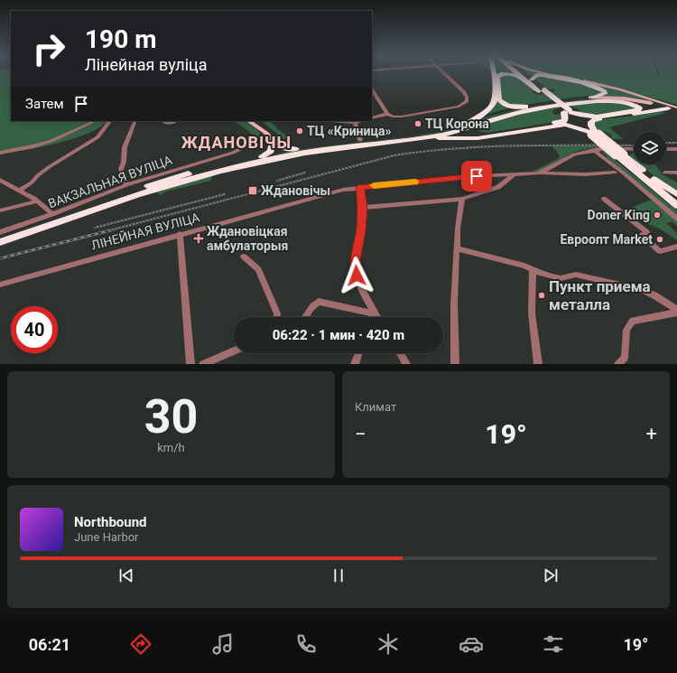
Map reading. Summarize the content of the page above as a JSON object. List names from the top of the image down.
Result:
{
  "streets": {
    "street": ["ВАКЗАЛЬНАЯ ВУЛІЦА", "ЛІНЕЙНАЯ ВУЛІЦА"]
  },
  "districts": ["ЖДАНОВІЧЫ"],
  "places": {
    "other": [
      "ТЦ Корона",
      "ТЦ «Криница»",
      "Doner King",
      "Евроопт Market",
      "Пункт приема металла"
    ],
    "transit": ["Ждановічы"],
    "health": ["Ждановіцкая амбулаторыя"]
  },
  "page": {
    "turn": ["190 m", "Лінейная вуліца"],
    "then": "Затем",
    "limit": "40",
    "trip": "06:22 · 1 мин · 420 m",
    "tile": [
      ["30", "km/h"],
      "Климат"
    ],
    "heat": ["−", "19°", "+"],
    "song": ["Northbound", "June Harbor"],
    "tabs": ["06:21", "19°"]
  }
}
